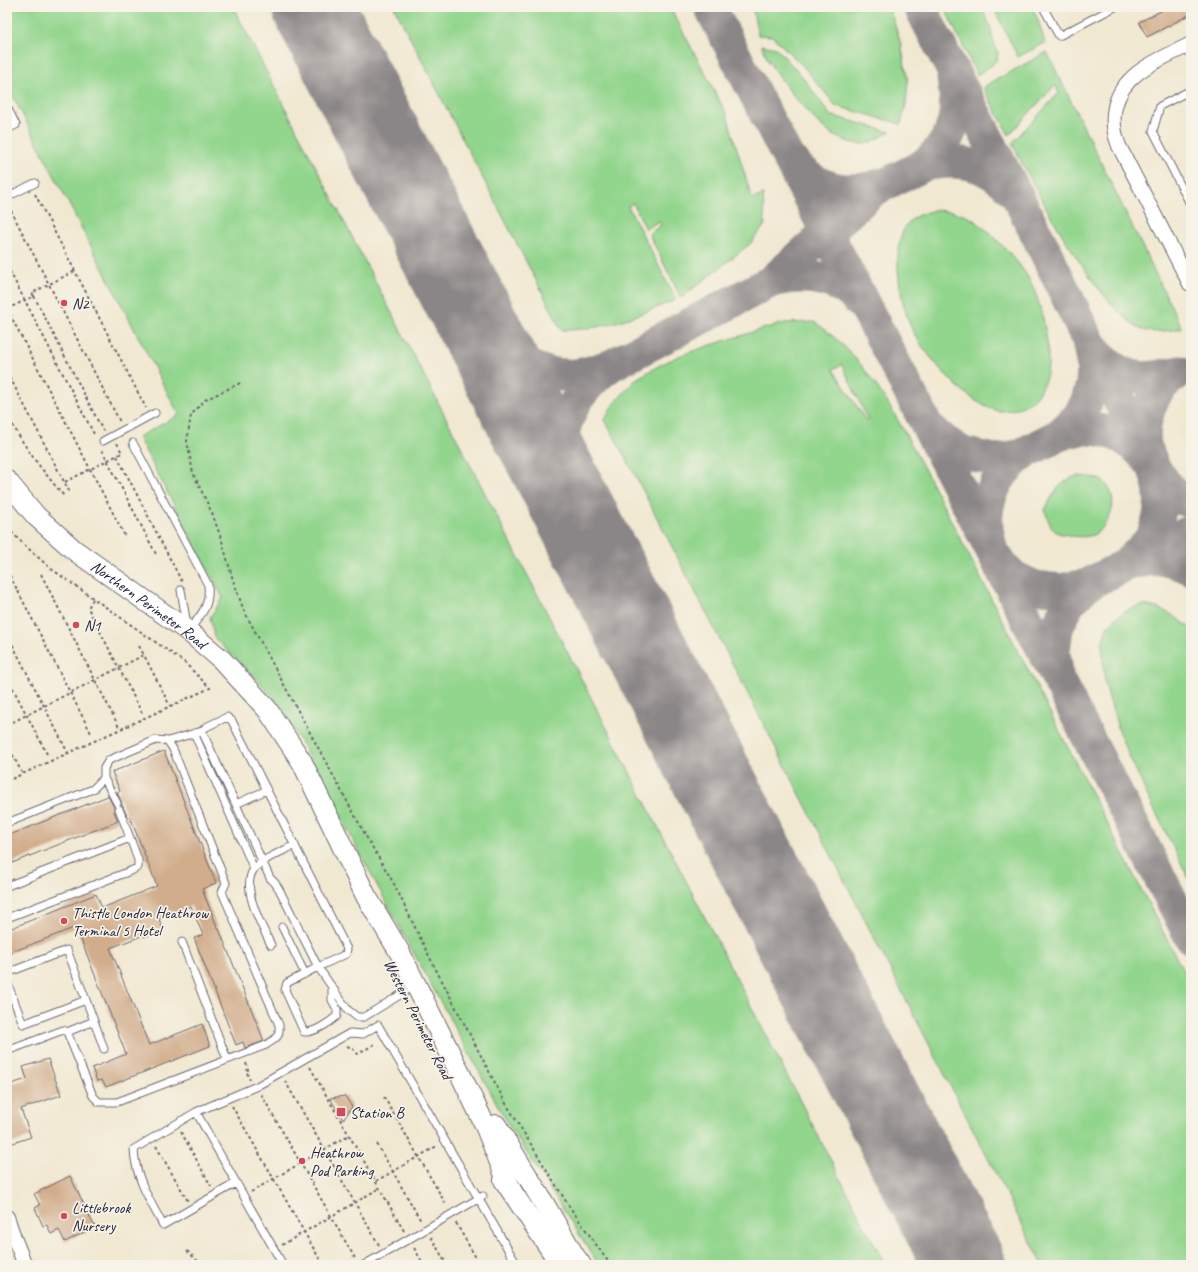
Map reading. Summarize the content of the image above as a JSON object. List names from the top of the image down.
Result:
{
  "streets": {
    "street": ["Northern Perimeter Road", "Western Perimeter Road"]
  },
  "crossings": [
    ["Northern Perimeter Road", "Western Perimeter Road"]
  ],
  "places": {
    "other": [
      "N2",
      "N1",
      "Thistle London Heathrow Terminal 5 Hotel",
      "Heathrow Pod Parking",
      "Littlebrook Nursery"
    ],
    "transit": ["Station B"]
  }
}
